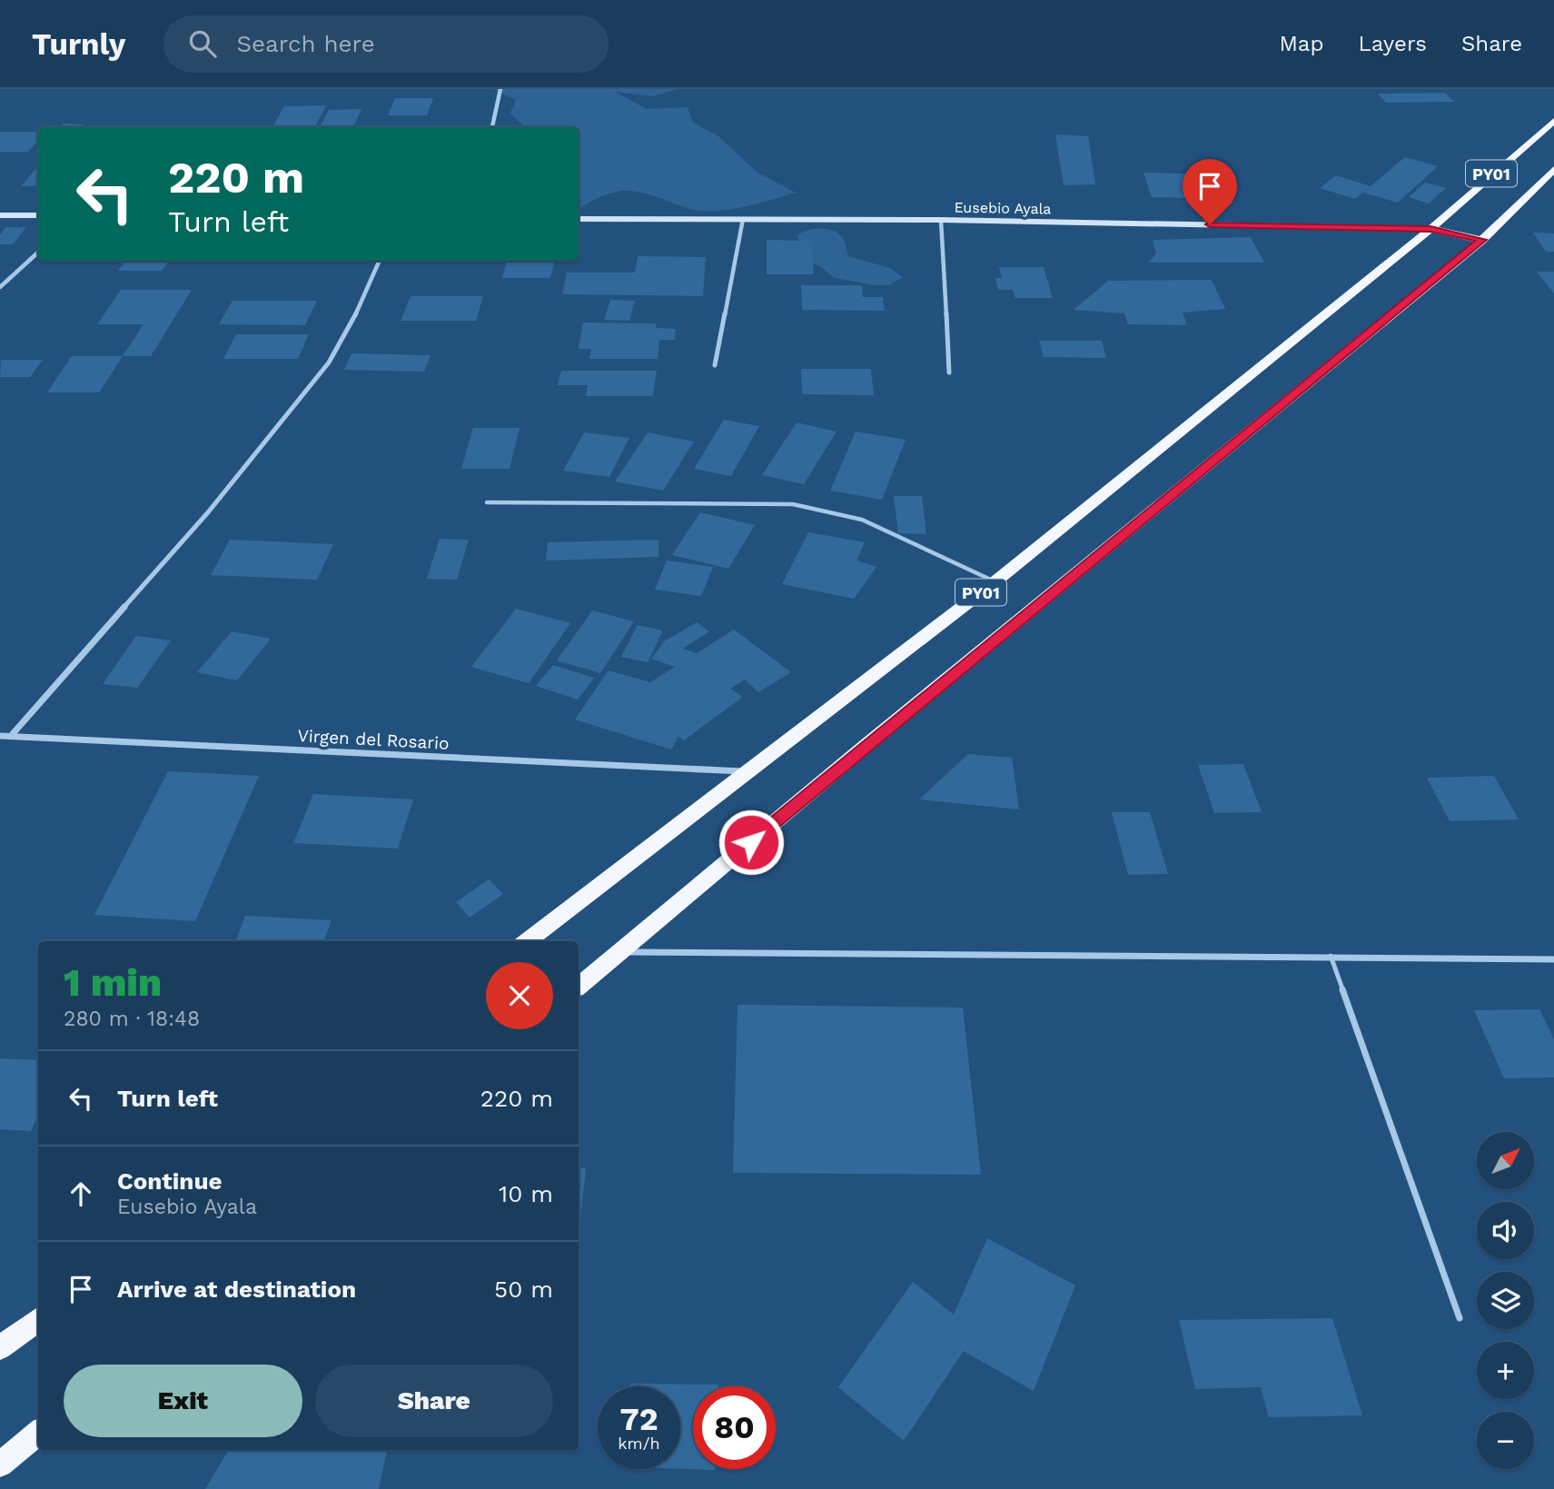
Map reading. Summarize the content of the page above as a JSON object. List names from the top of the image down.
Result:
{
  "streets": {
    "highway": ["PY01"],
    "main road": ["Eusebio Ayala"],
    "street": ["Virgen del Rosario"]
  },
  "crossings": [
    ["PY01", "Eusebio Ayala"],
    ["PY01", "Virgen del Rosario"]
  ],
  "north": "top right",
  "page": {
    "header": "Turnly",
    "search": "Search here",
    "nav": ["Map", "Layers", "Share"],
    "turn": ["220 m", "Turn left"],
    "heading": ["1 min", "280 m · 18:48"],
    "list": [
      {
        "name": "Turn left",
        "value": "220 m"
      },
      {
        "name": "Continue",
        "note": "Eusebio Ayala",
        "value": "10 m"
      },
      {
        "name": "Arrive at destination",
        "value": "50 m"
      }
    ],
    "map_buttons": ["+", "−"],
    "buttons": ["Exit", "Share"],
    "speed": "72 km/h",
    "limit": "80"
  }
}
